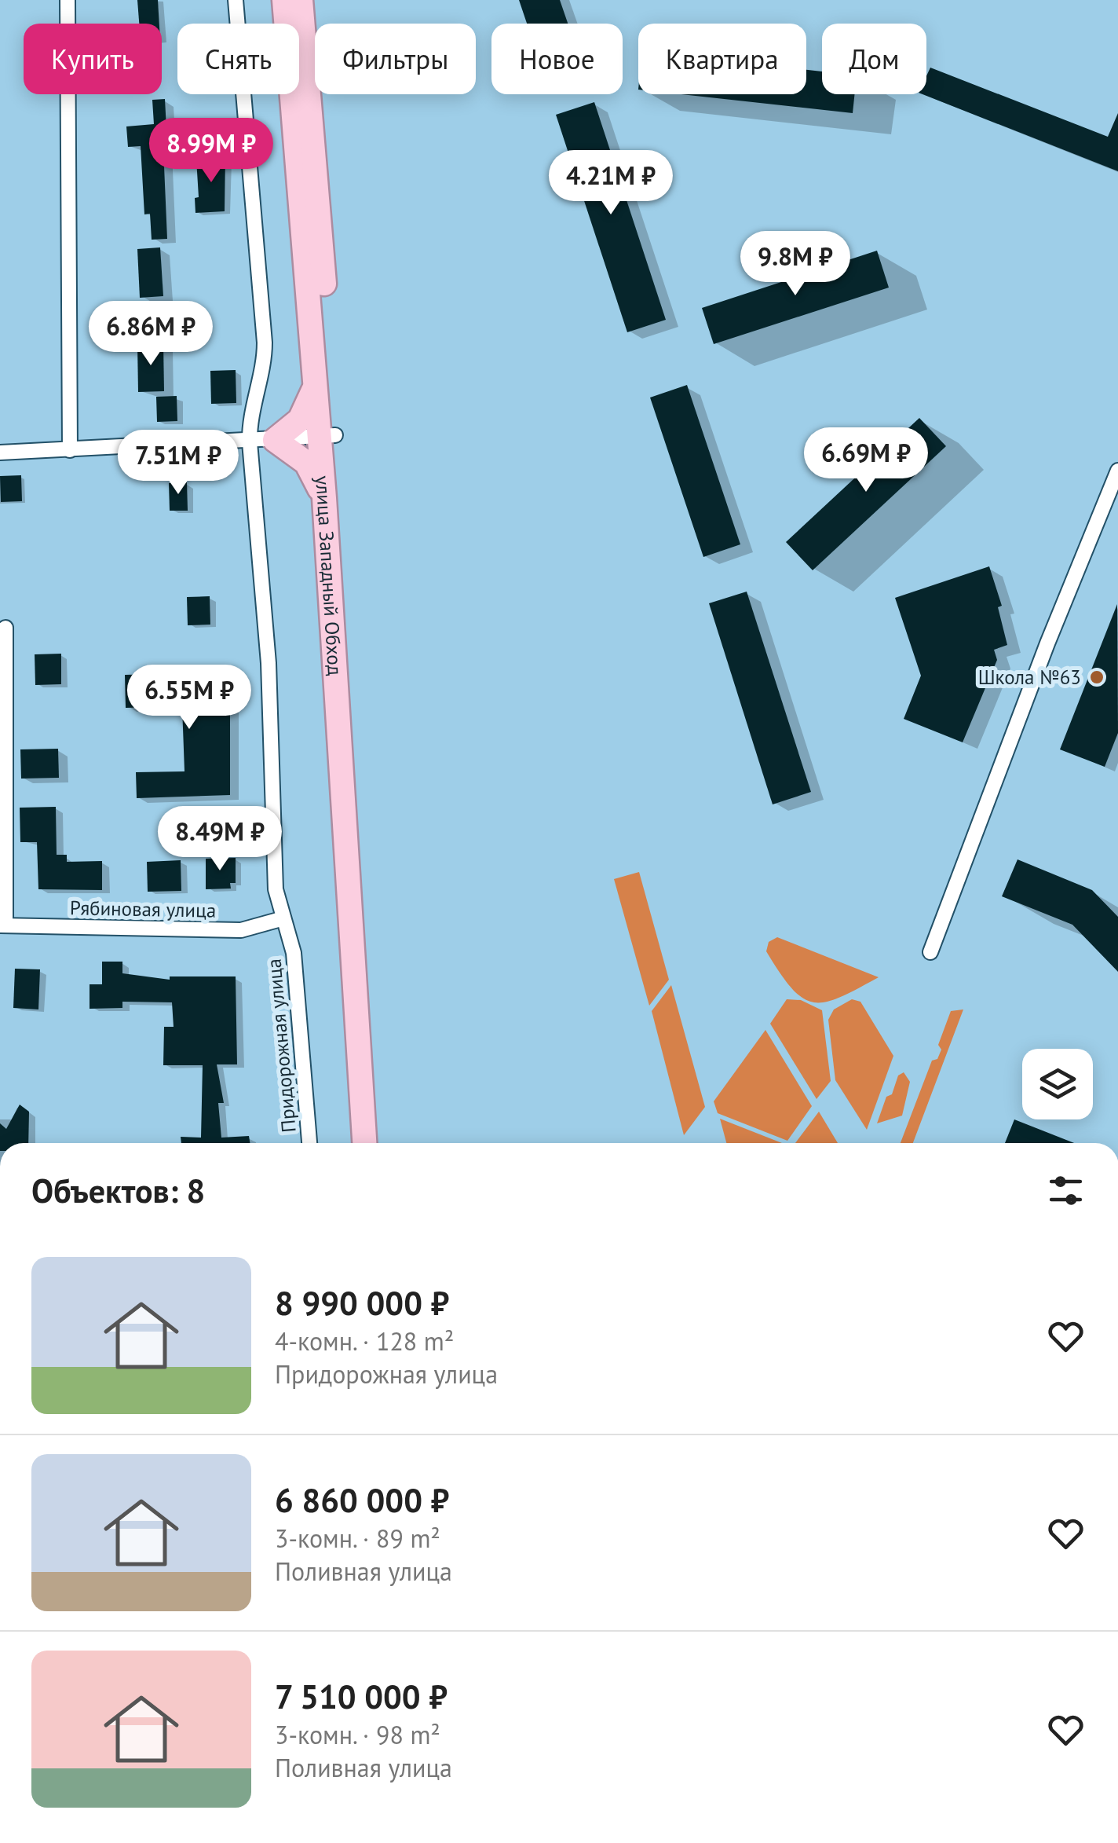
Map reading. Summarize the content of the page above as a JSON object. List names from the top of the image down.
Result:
{
  "streets": {
    "highway": ["улица Западный Обход"],
    "street": ["Рябиновая улица", "Придорожная улица"]
  },
  "crossings": [
    ["Рябиновая улица", "Придорожная улица"]
  ],
  "places": ["Школа №63"],
  "page": {
    "chip": [
      "Купить",
      "Снять",
      "Фильтры",
      "Новое",
      "Квартира",
      "Дом"
    ],
    "price": [
      "8.99M ₽",
      "4.21M ₽",
      "9.8M ₽",
      "6.86M ₽",
      "6.69M ₽",
      "7.51M ₽",
      "6.55M ₽",
      "8.49M ₽"
    ],
    "heading": "Объектов: 8",
    "list": [
      {
        "name": "8 990 000 ₽",
        "note": "4-комн. · 128 m² · Придорожная улица"
      },
      {
        "name": "6 860 000 ₽",
        "note": "3-комн. · 89 m² · Поливная улица"
      },
      {
        "name": "7 510 000 ₽",
        "note": "3-комн. · 98 m² · Поливная улица"
      }
    ]
  }
}
